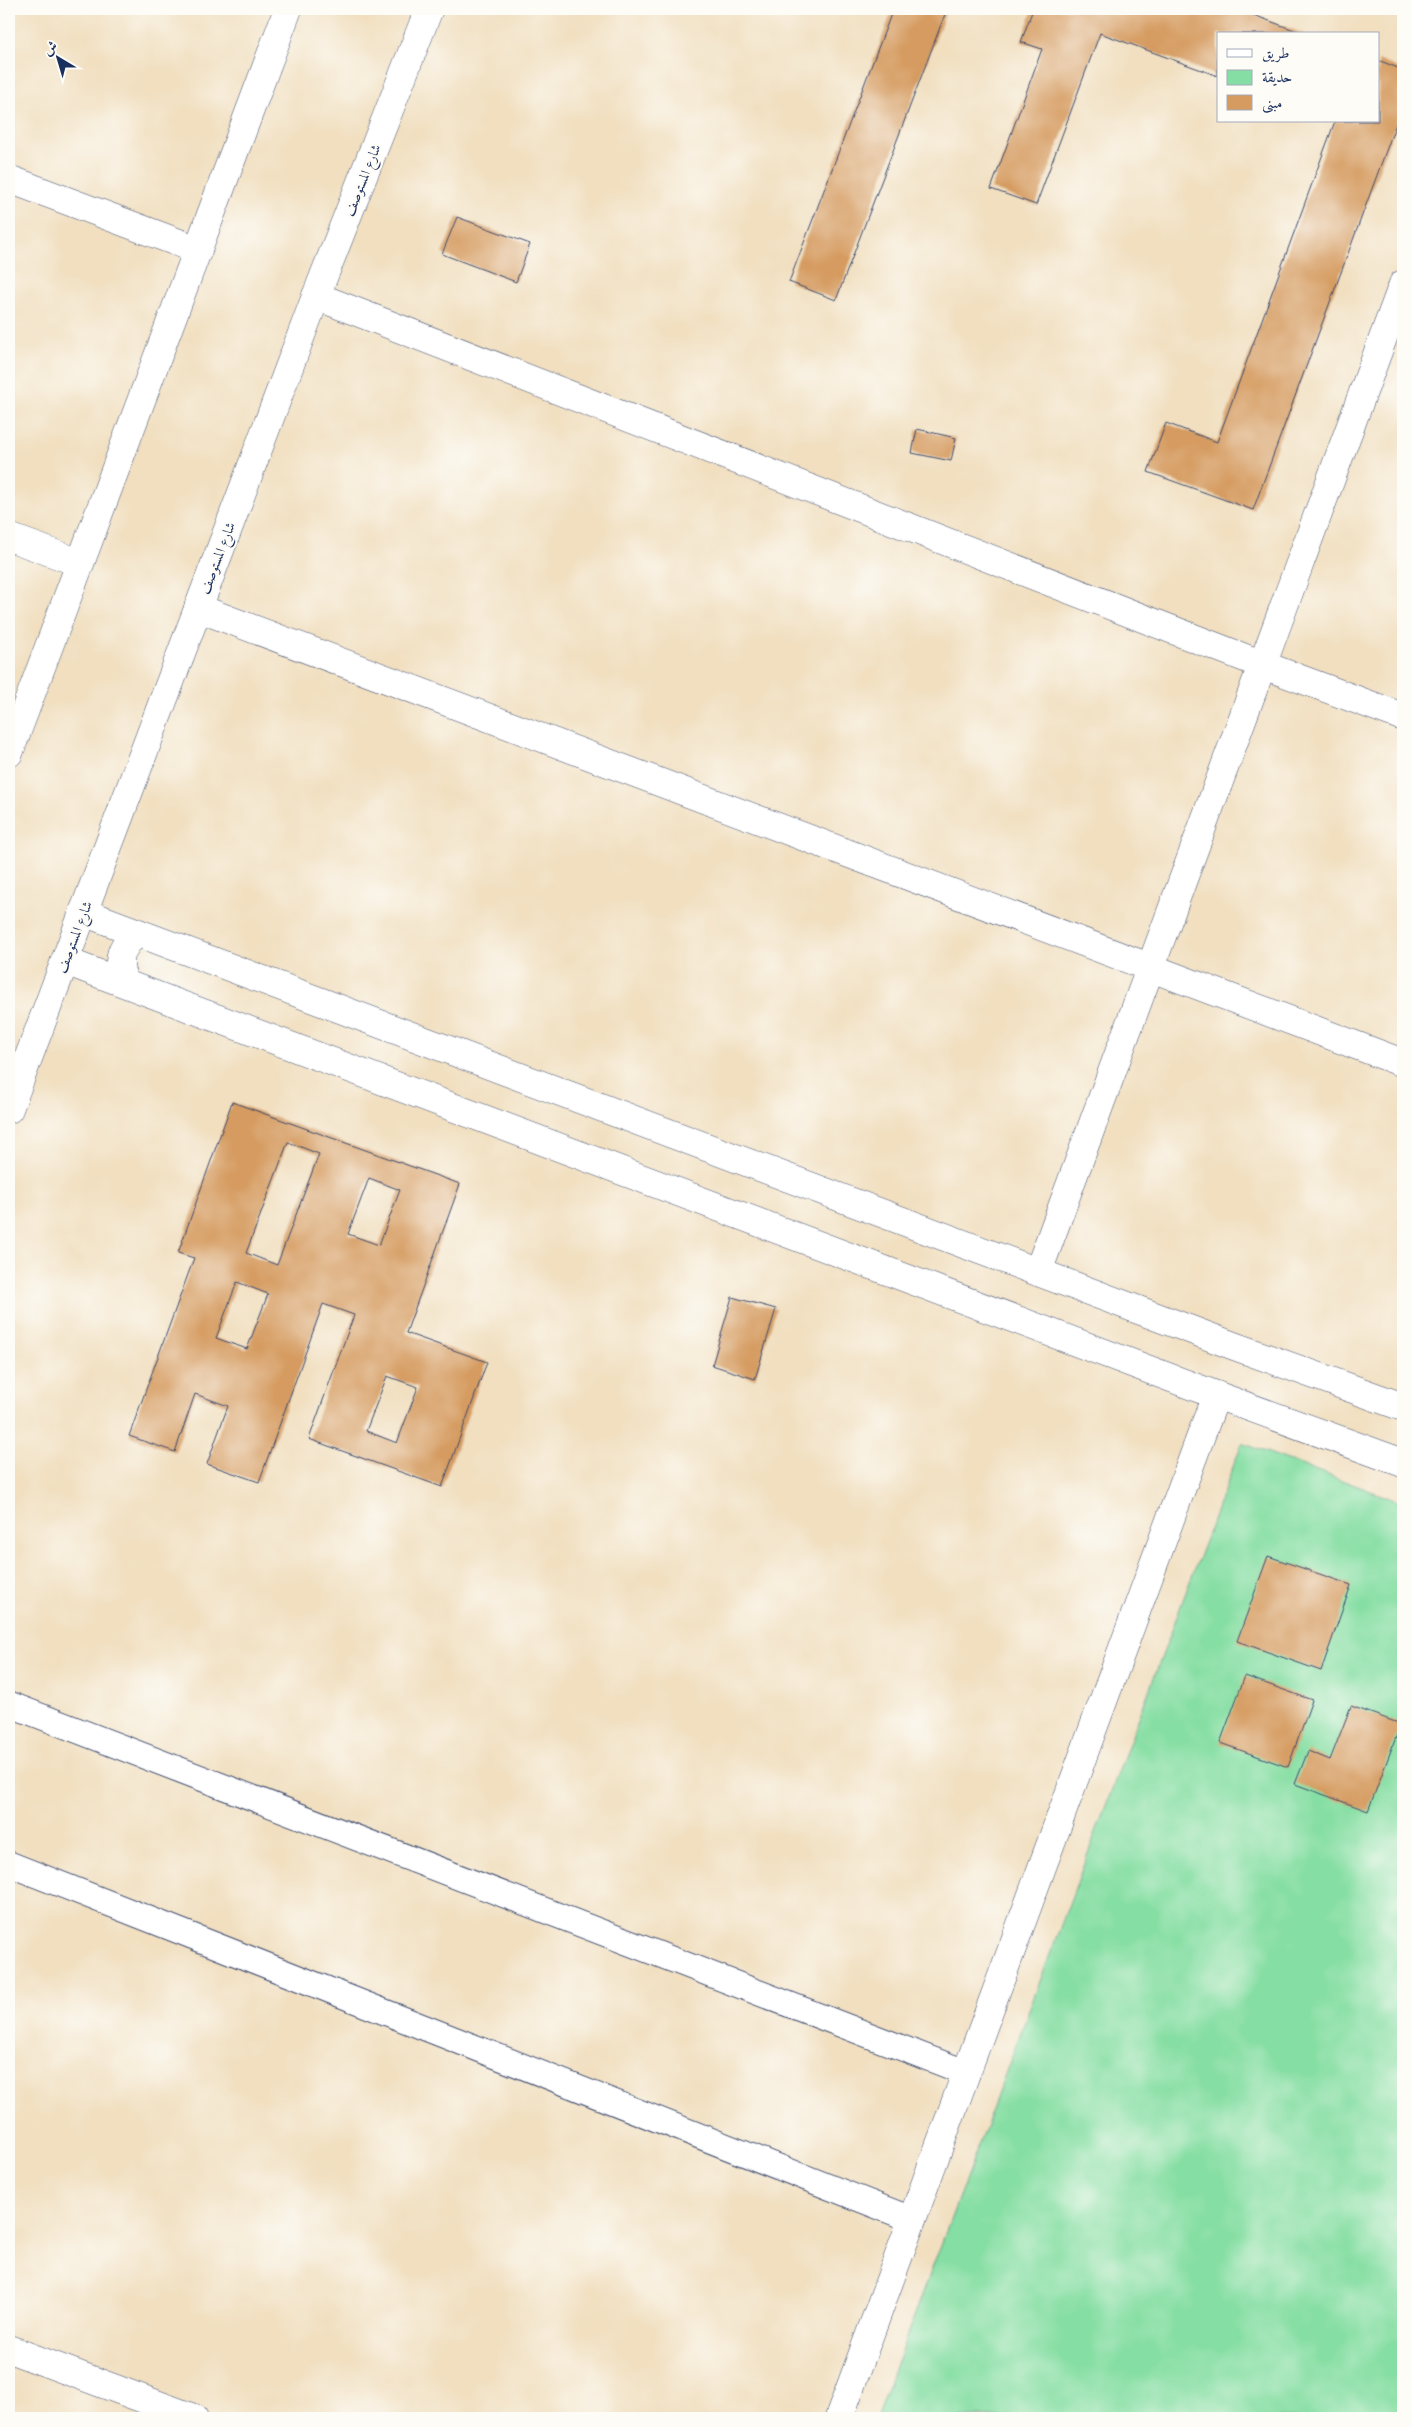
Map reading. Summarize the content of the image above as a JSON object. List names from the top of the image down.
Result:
{
  "streets": {
    "street": ["شارع المستوصف"]
  },
  "legend": ["طريق", "حديقة", "مبنى"],
  "north": "top left"
}
